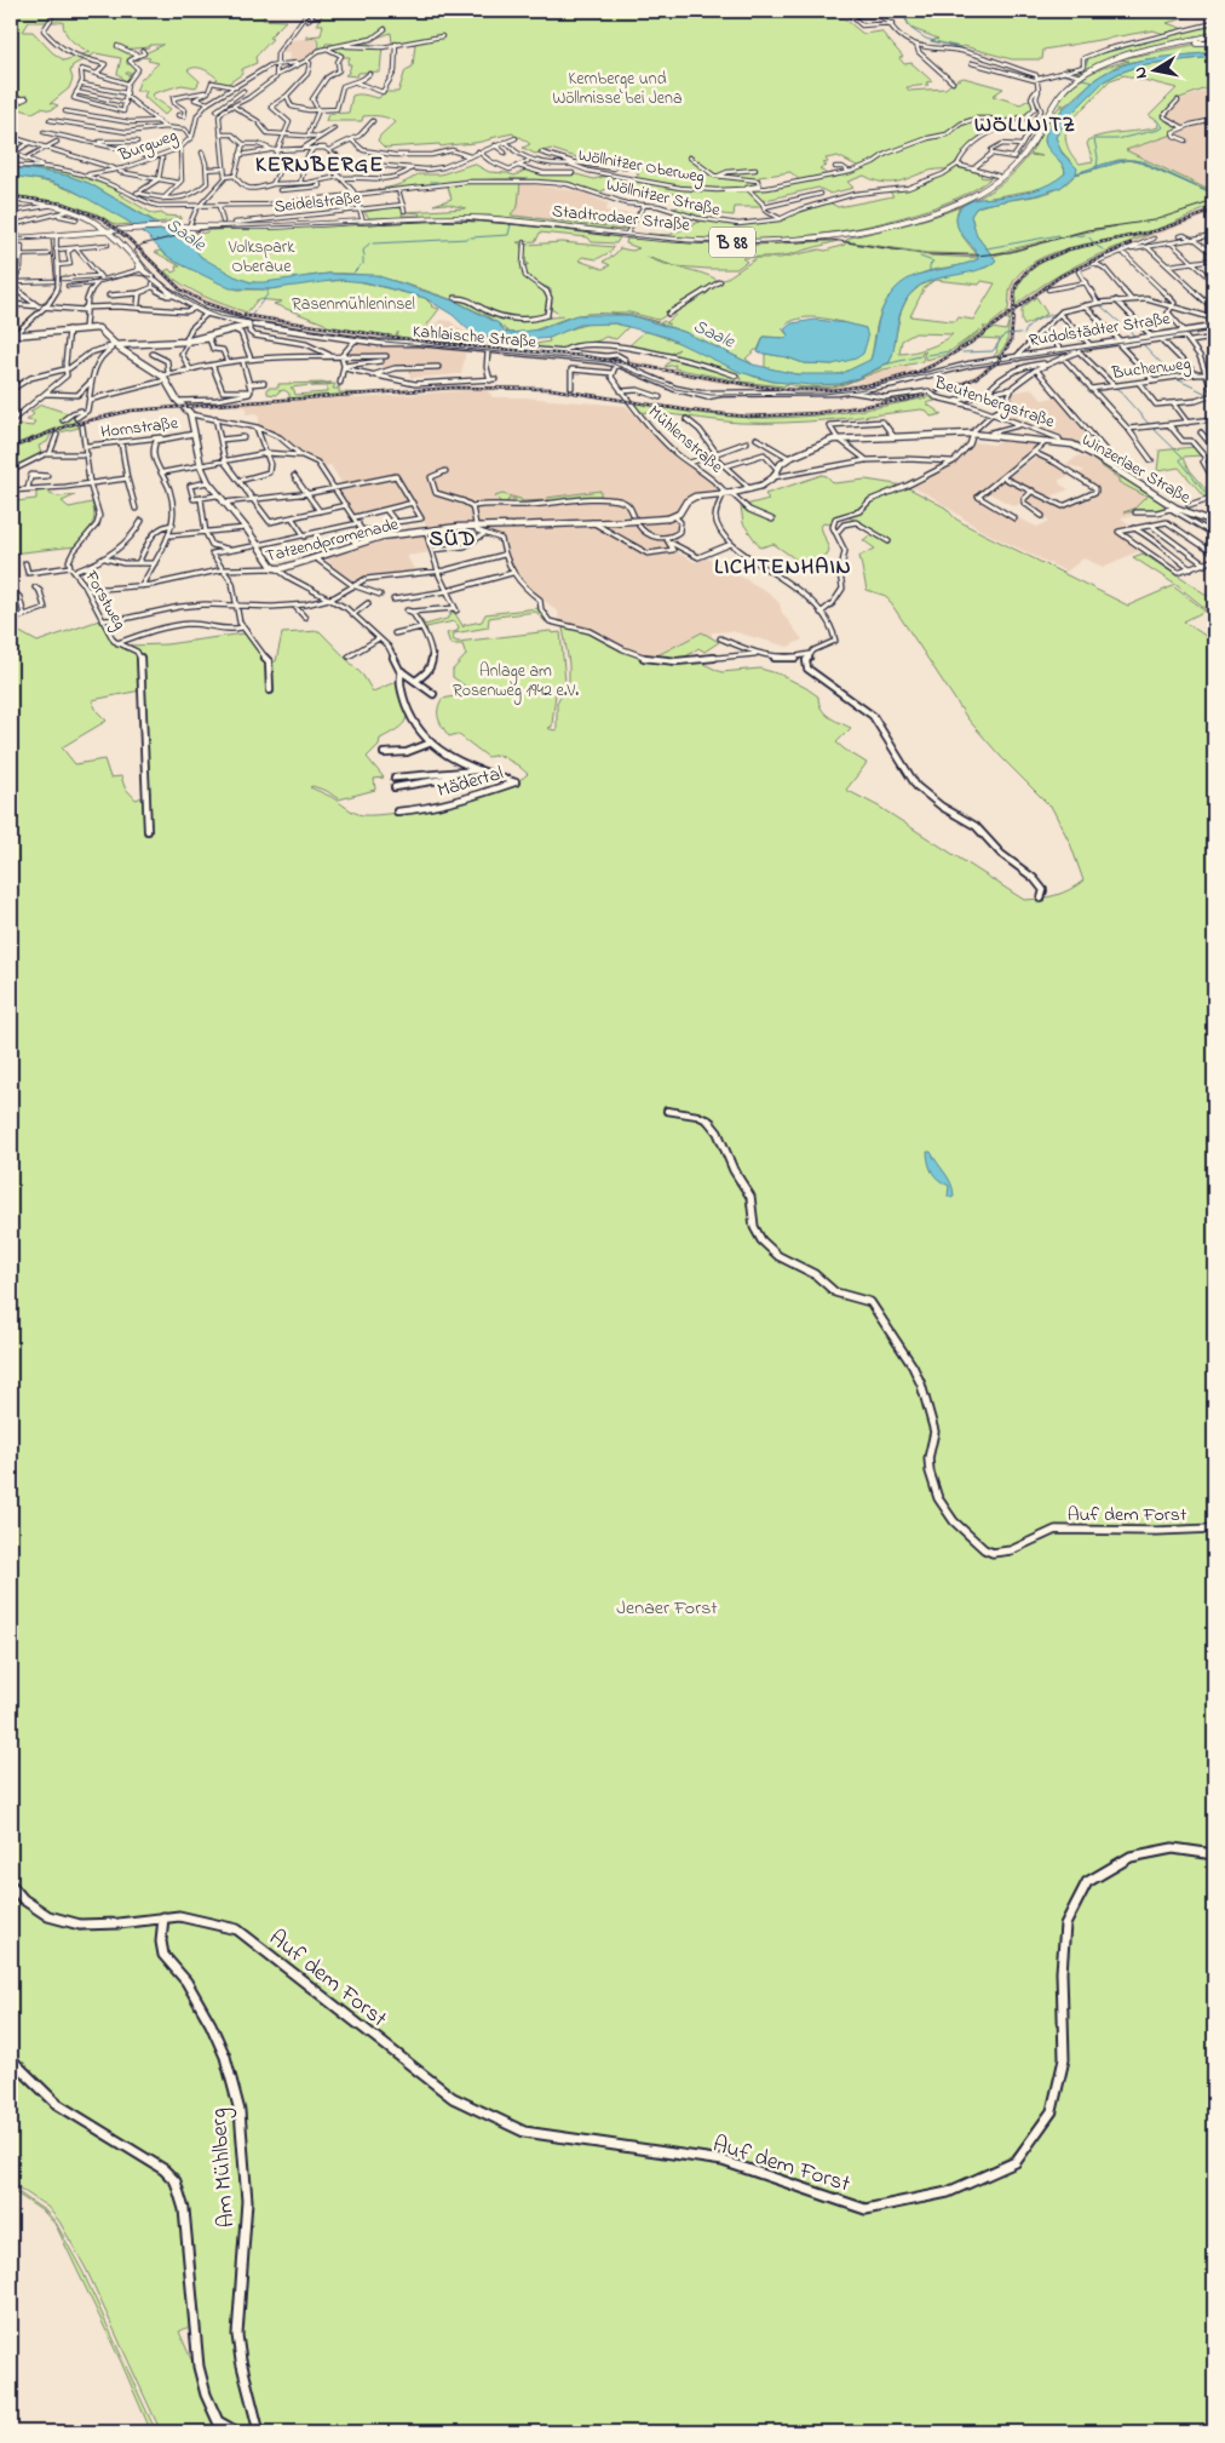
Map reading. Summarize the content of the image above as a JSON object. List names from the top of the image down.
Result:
{
  "streets": {
    "main road": [
      "Stadtrodaer Straße",
      "B 88",
      "Rudolstädter Straße",
      "Kahlaische Straße",
      "Winzerlaer Straße",
      "Tatzendpromenade"
    ],
    "street": [
      "Burgweg",
      "Wöllnitzer Oberweg",
      "Wöllnitzer Straße",
      "Seidelstraße",
      "Buchenweg",
      "Beutenbergstraße",
      "Hornstraße",
      "Mühlenstraße",
      "Forstweg",
      "Mädertal",
      "Auf dem Forst",
      "Am Mühlberg"
    ]
  },
  "crossings": [
    ["Wöllnitzer Oberweg", "Wöllnitzer Straße"],
    ["Stadtrodaer Straße", "Kahlaische Straße"],
    ["Rudolstädter Straße", "Kahlaische Straße"],
    ["Kahlaische Straße", "Beutenbergstraße"],
    ["Beutenbergstraße", "Winzerlaer Straße"],
    ["Hornstraße", "Forstweg"],
    ["Tatzendpromenade", "Forstweg"],
    ["Auf dem Forst", "Am Mühlberg"]
  ],
  "districts": [
    "WÖLLNITZ",
    "KERNBERGE",
    "SÜD",
    "LICHTENHAIN"
  ],
  "water": ["Saale"],
  "parks": [
    "Kernberge und Wöllmisse bei Jena",
    "Volkspark Oberaue",
    "Rasenmühleninsel",
    "Anlage am Rosenweg 1942 e.V.",
    "Jenaer Forst"
  ],
  "north": "left"
}
